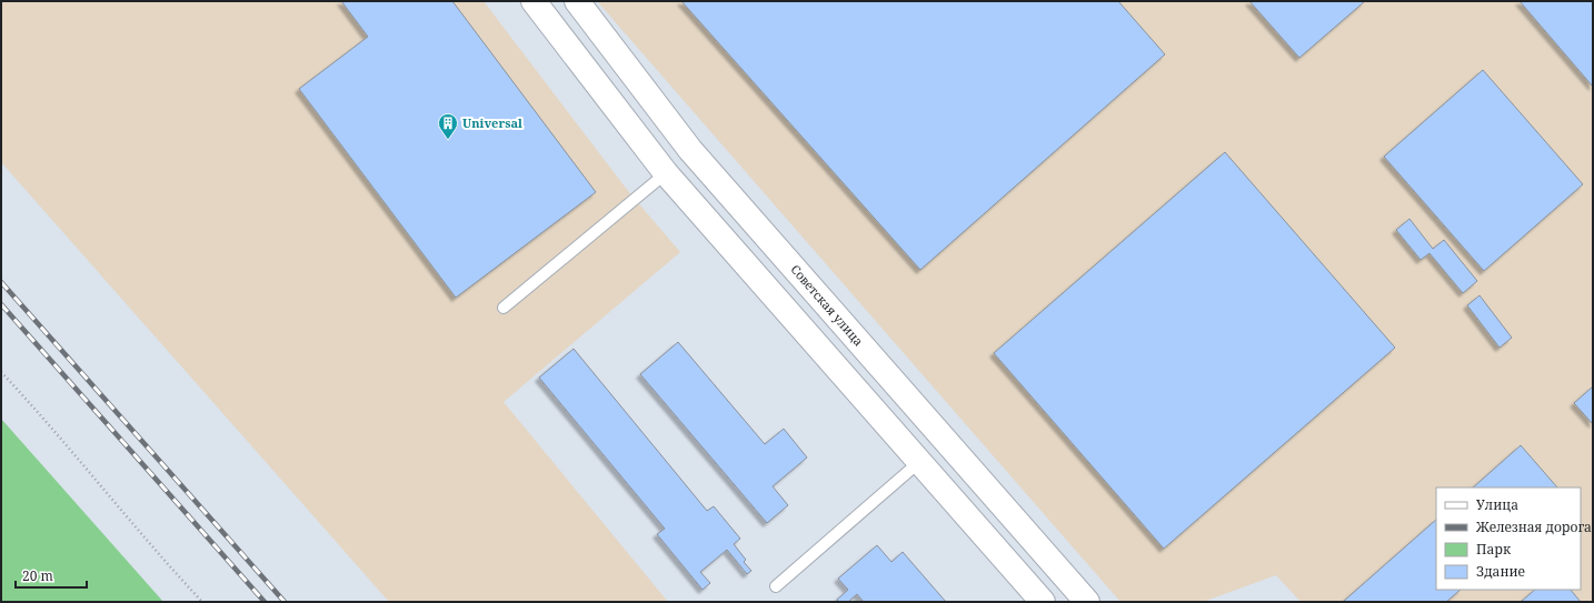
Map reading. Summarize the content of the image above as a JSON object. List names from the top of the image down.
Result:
{
  "streets": {
    "main road": ["Советская улица"]
  },
  "places": {
    "building": ["Universal"]
  },
  "legend": [
    "Улица",
    "Железная дорога",
    "Парк",
    "Здание"
  ],
  "scale_bar": "20 m"
}
